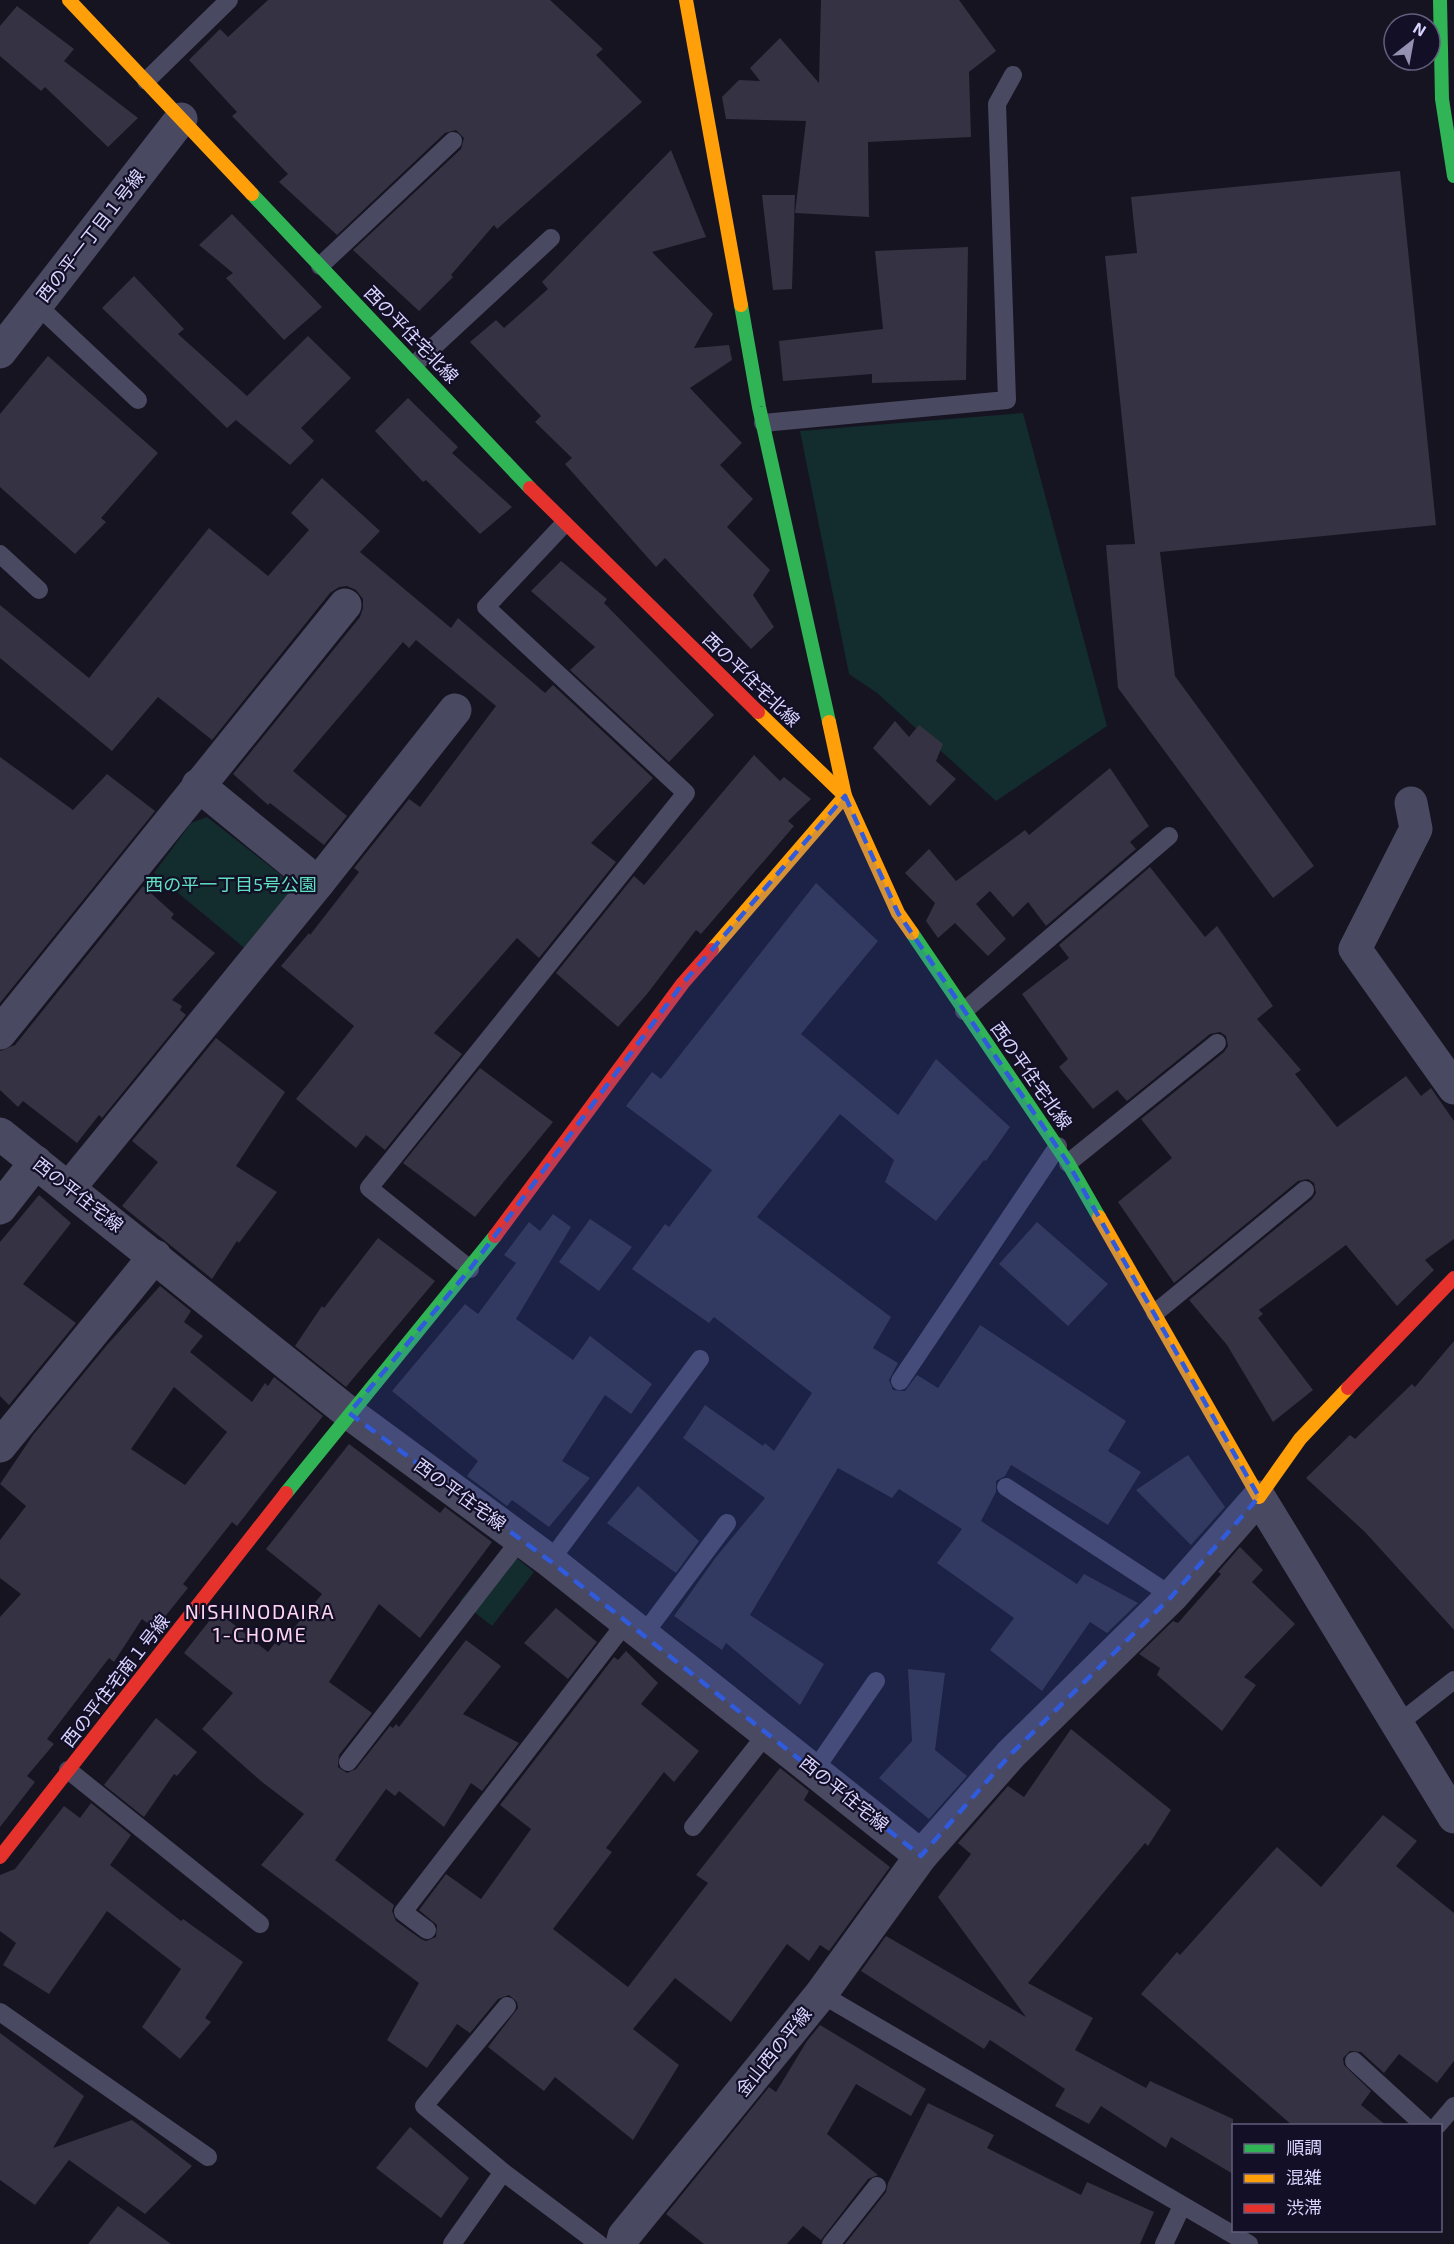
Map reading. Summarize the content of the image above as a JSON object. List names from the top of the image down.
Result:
{
  "streets": {
    "street": [
      "西の平一丁目１号線",
      "西の平住宅北線",
      "西の平住宅線",
      "西の平住宅南１号線",
      "金山西の平線"
    ]
  },
  "crossings": [
    ["西の平一丁目１号線", "西の平住宅北線"],
    ["西の平住宅北線", "西の平住宅南１号線"],
    ["西の平住宅北線", "金山西の平線"],
    ["西の平住宅線", "西の平住宅南１号線"],
    ["西の平住宅線", "金山西の平線"]
  ],
  "districts": ["NISHINODAIRA 1-CHOME"],
  "parks": ["西の平一丁目5号公園"],
  "legend": ["順調", "混雑", "渋滞"],
  "north": "top right"
}
